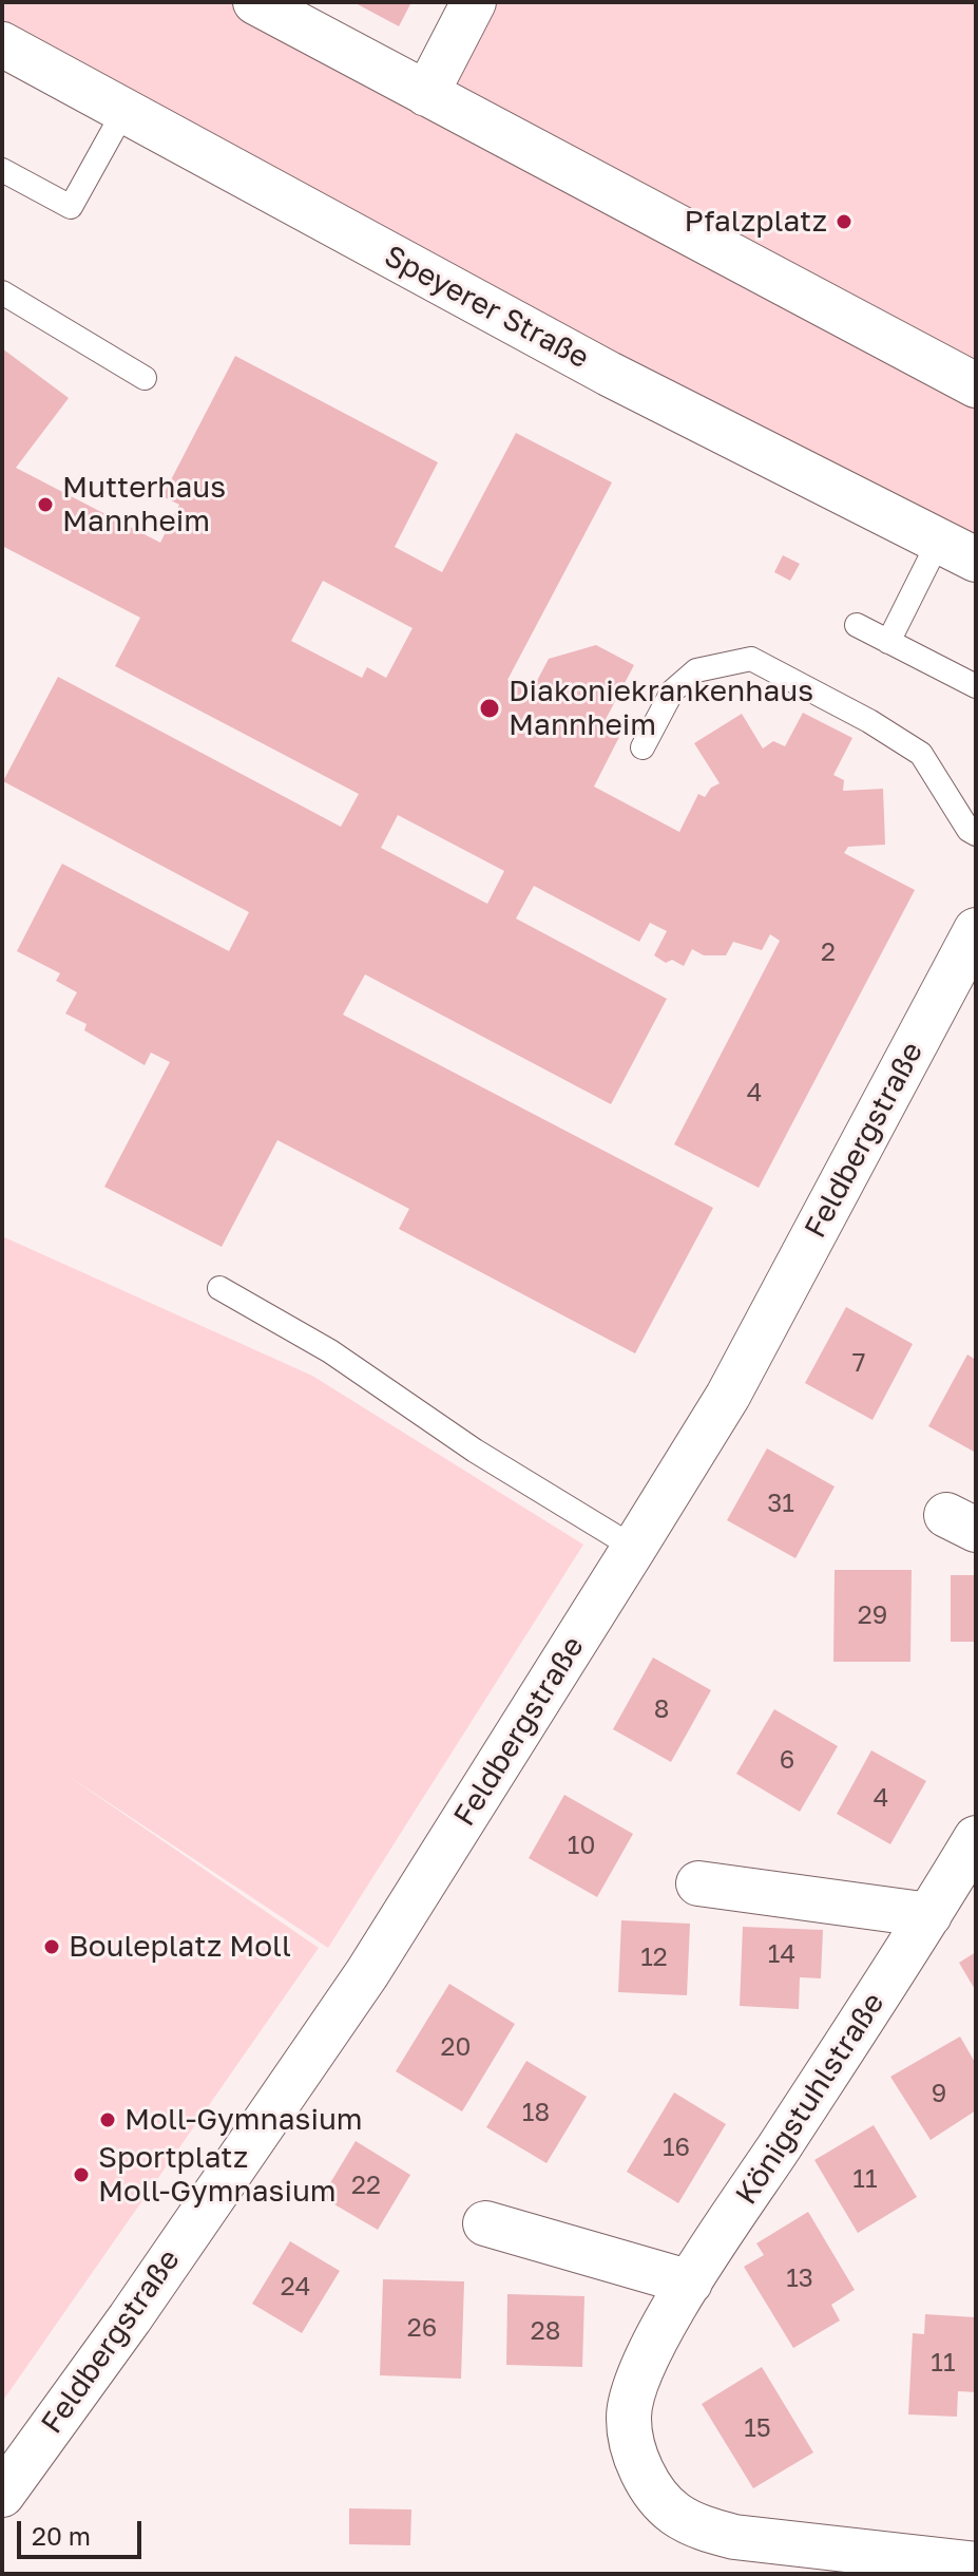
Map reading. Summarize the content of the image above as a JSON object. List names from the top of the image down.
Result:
{
  "streets": {
    "street": ["Speyerer Straße", "Feldbergstraße", "Königstuhlstraße"]
  },
  "places": [
    "Pfalzplatz",
    "Mutterhaus Mannheim",
    "Diakoniekrankenhaus Mannheim",
    "Bouleplatz Moll",
    "Moll-Gymnasium",
    "Sportplatz Moll-Gymnasium"
  ],
  "house_numbers": [
    "2",
    "4",
    "7",
    "31",
    "29",
    "8",
    "6",
    "4",
    "10",
    "14",
    "12",
    "20",
    "9",
    "18",
    "16",
    "11",
    "22",
    "13",
    "24",
    "26",
    "28",
    "11",
    "15"
  ],
  "scale_bar": "20 m"
}
